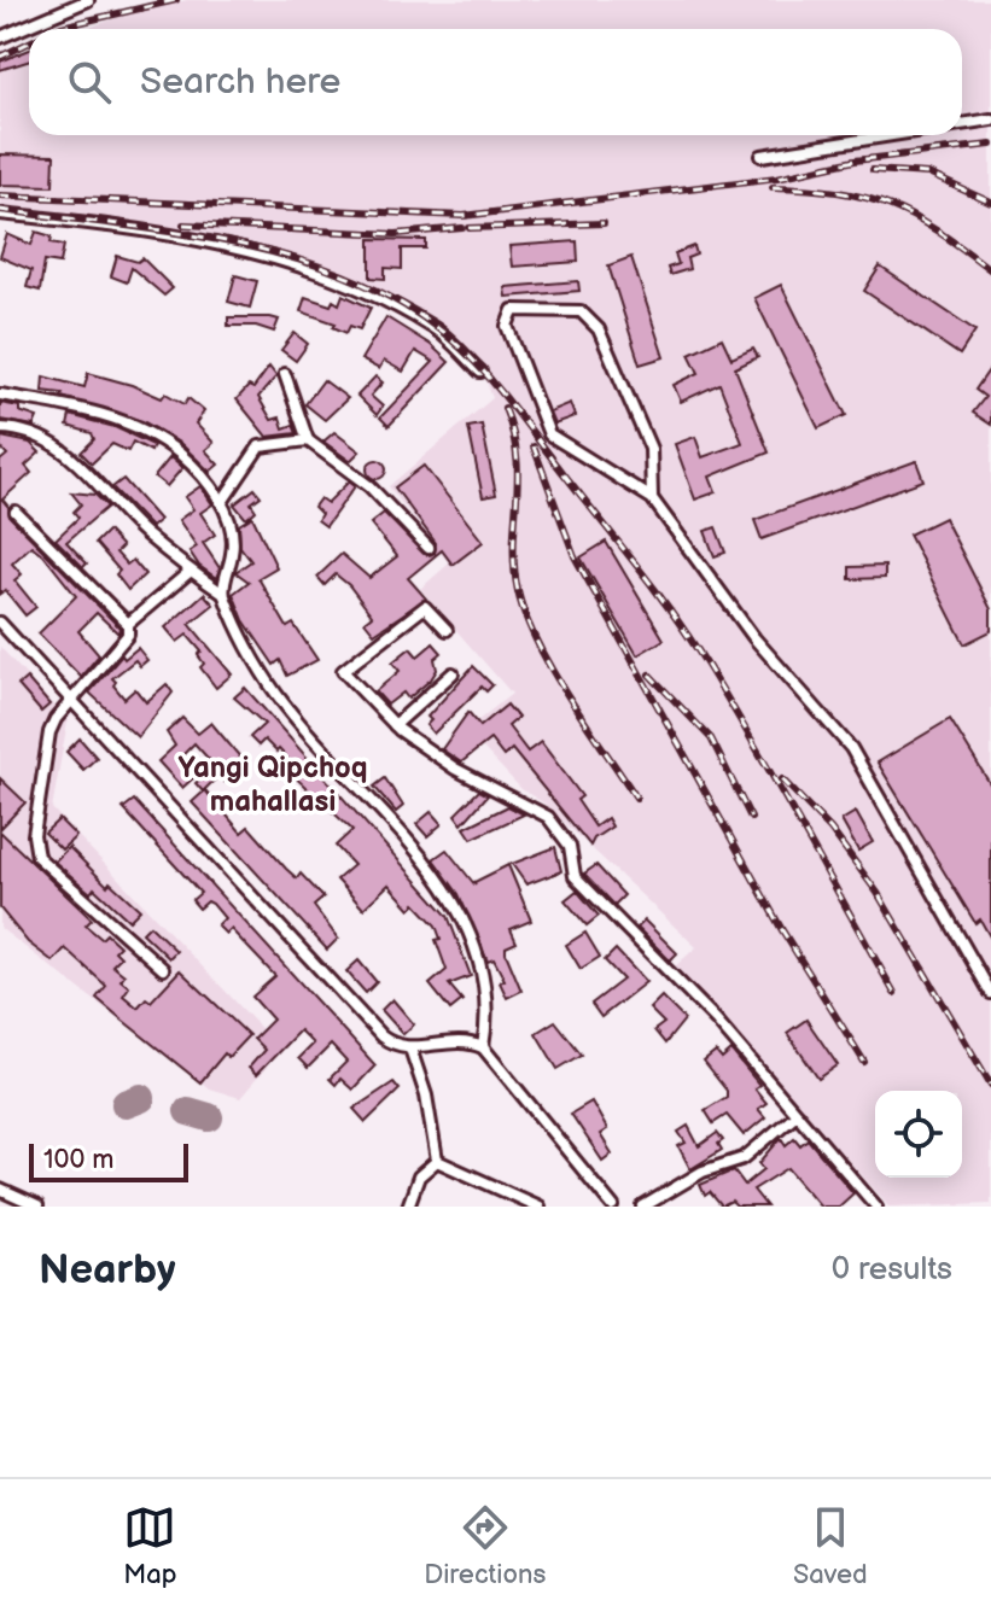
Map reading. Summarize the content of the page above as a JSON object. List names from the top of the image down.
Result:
{
  "districts": ["Yangi Qipchoq mahallasi"],
  "scale_bar": "100 m",
  "page": {
    "search": "Search here",
    "scale": "100 m",
    "heading": ["Nearby", "0 results"],
    "nav": ["Map", "Directions", "Saved"]
  }
}
